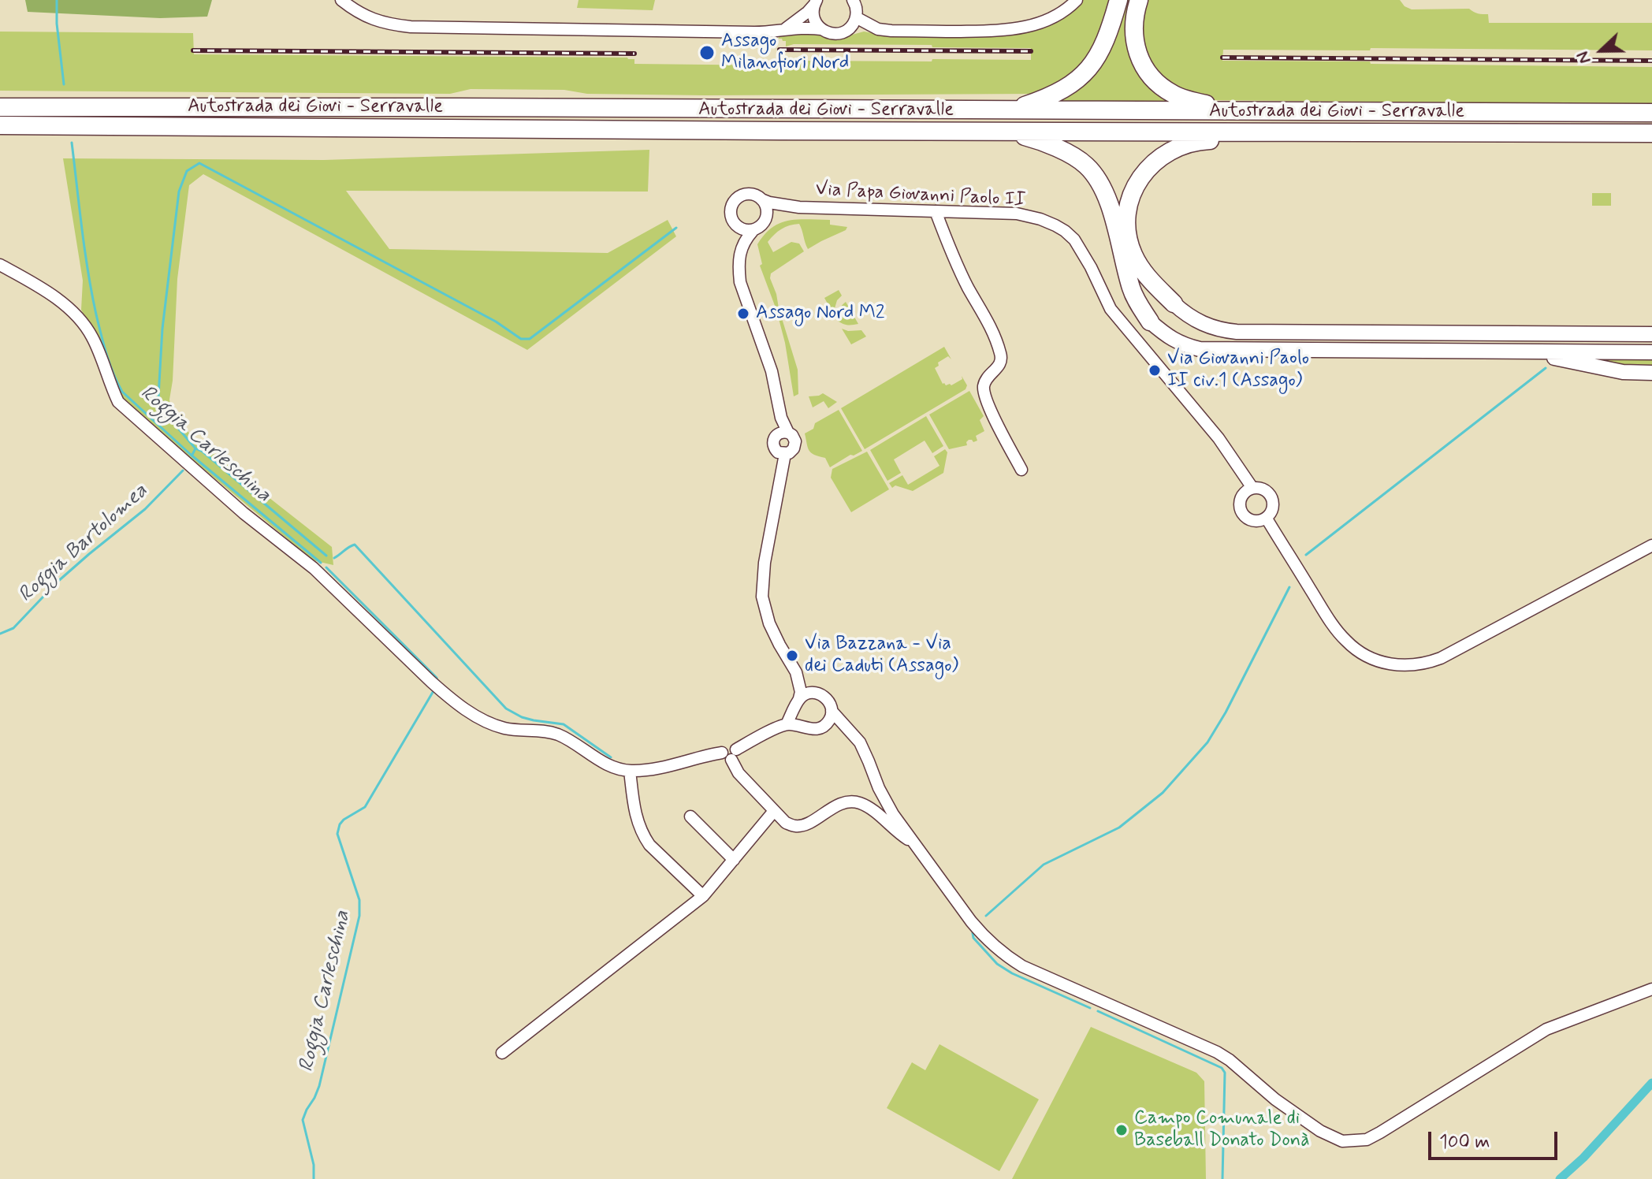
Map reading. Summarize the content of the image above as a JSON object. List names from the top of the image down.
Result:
{
  "streets": {
    "highway": ["Autostrada dei Giovi - Serravalle"],
    "street": ["Via Papa Giovanni Paolo II"]
  },
  "water": ["Roggia Carleschina", "Roggia Bartolomea"],
  "places": [
    "Assago Milanofiori Nord",
    "Assago Nord M2",
    "Via Giovanni Paolo II civ.1 (Assago)",
    "Via Bazzana - Via dei Caduti (Assago)",
    "Campo Comunale di Baseball Donato Donà"
  ],
  "scale_bar": "100 m",
  "north": "left"
}
